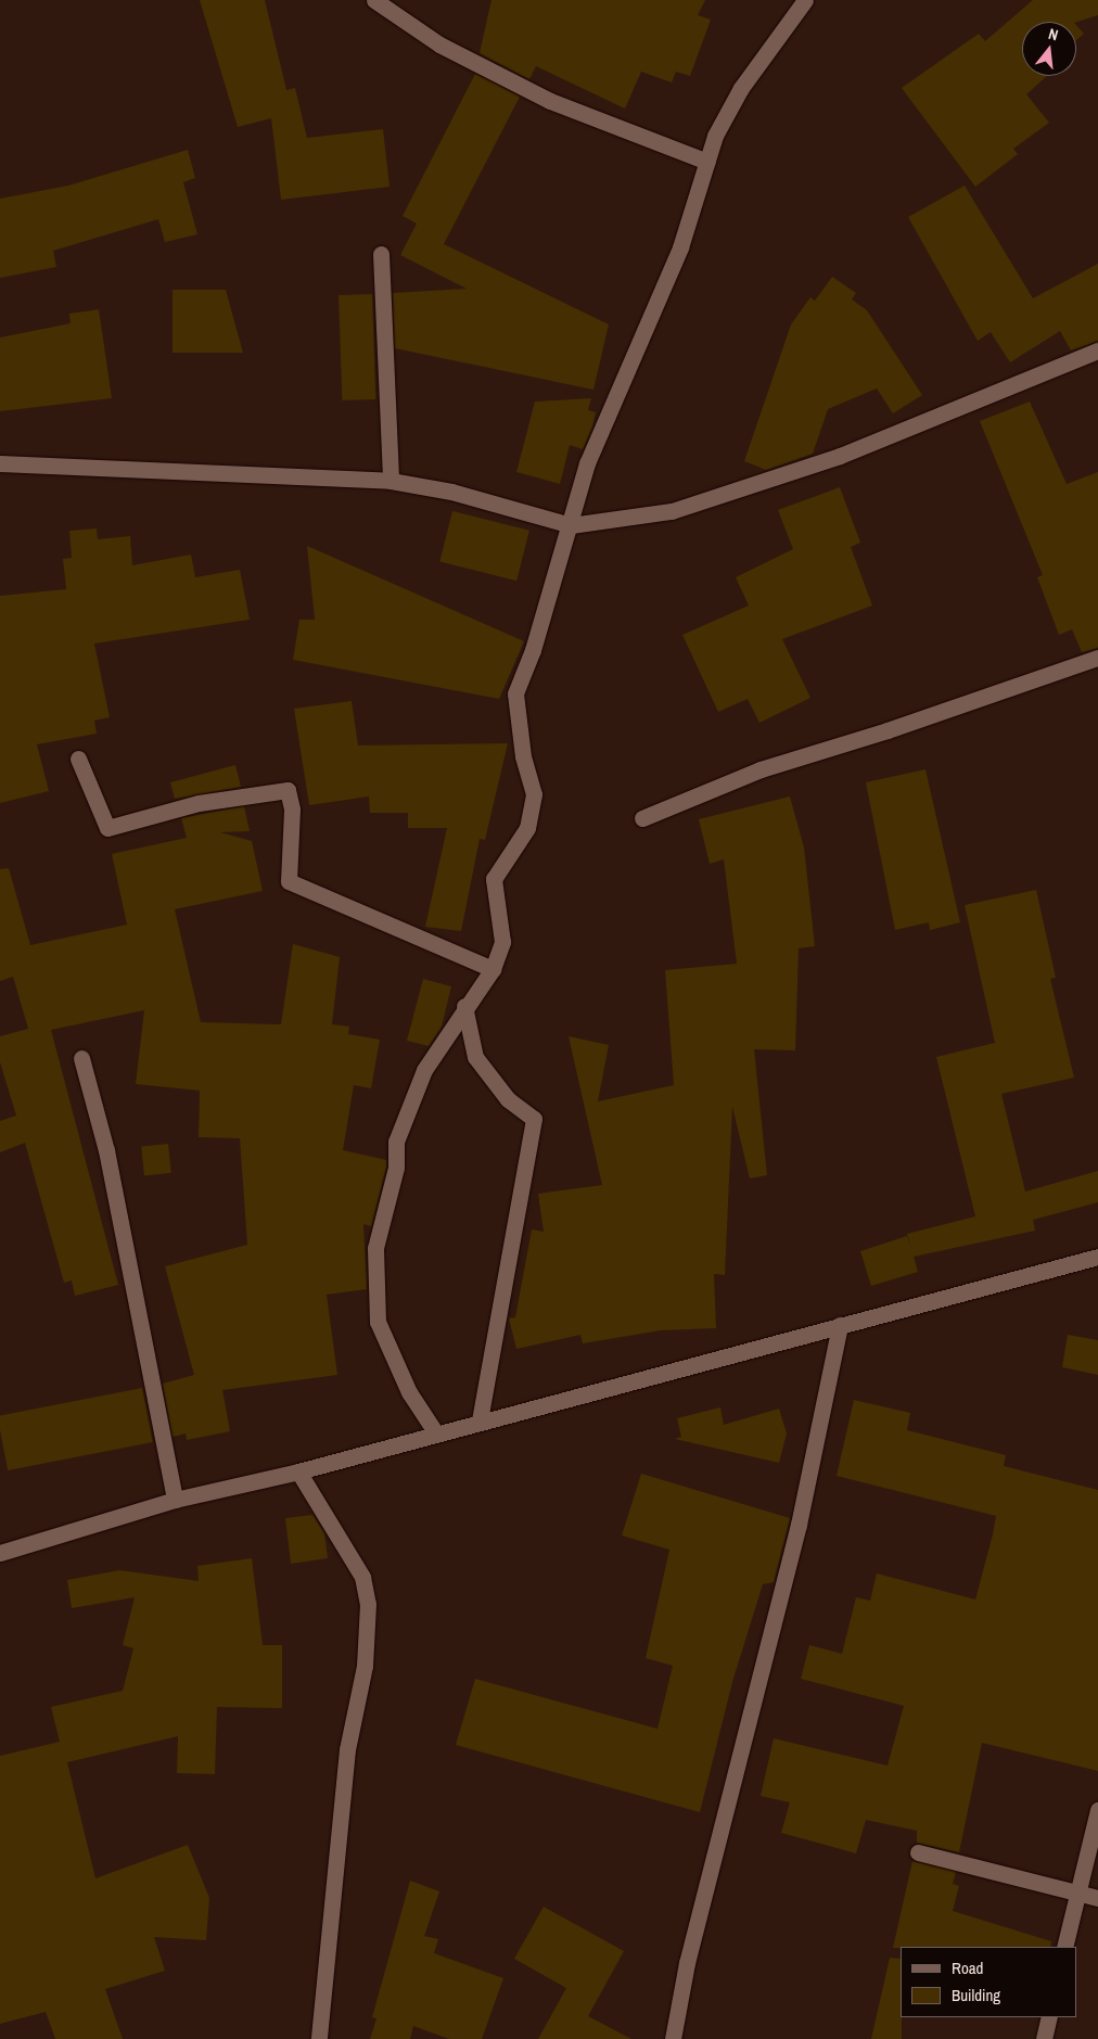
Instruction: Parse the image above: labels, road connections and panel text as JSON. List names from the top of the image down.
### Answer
{
  "legend": ["Road", "Building"],
  "north": "top"
}
